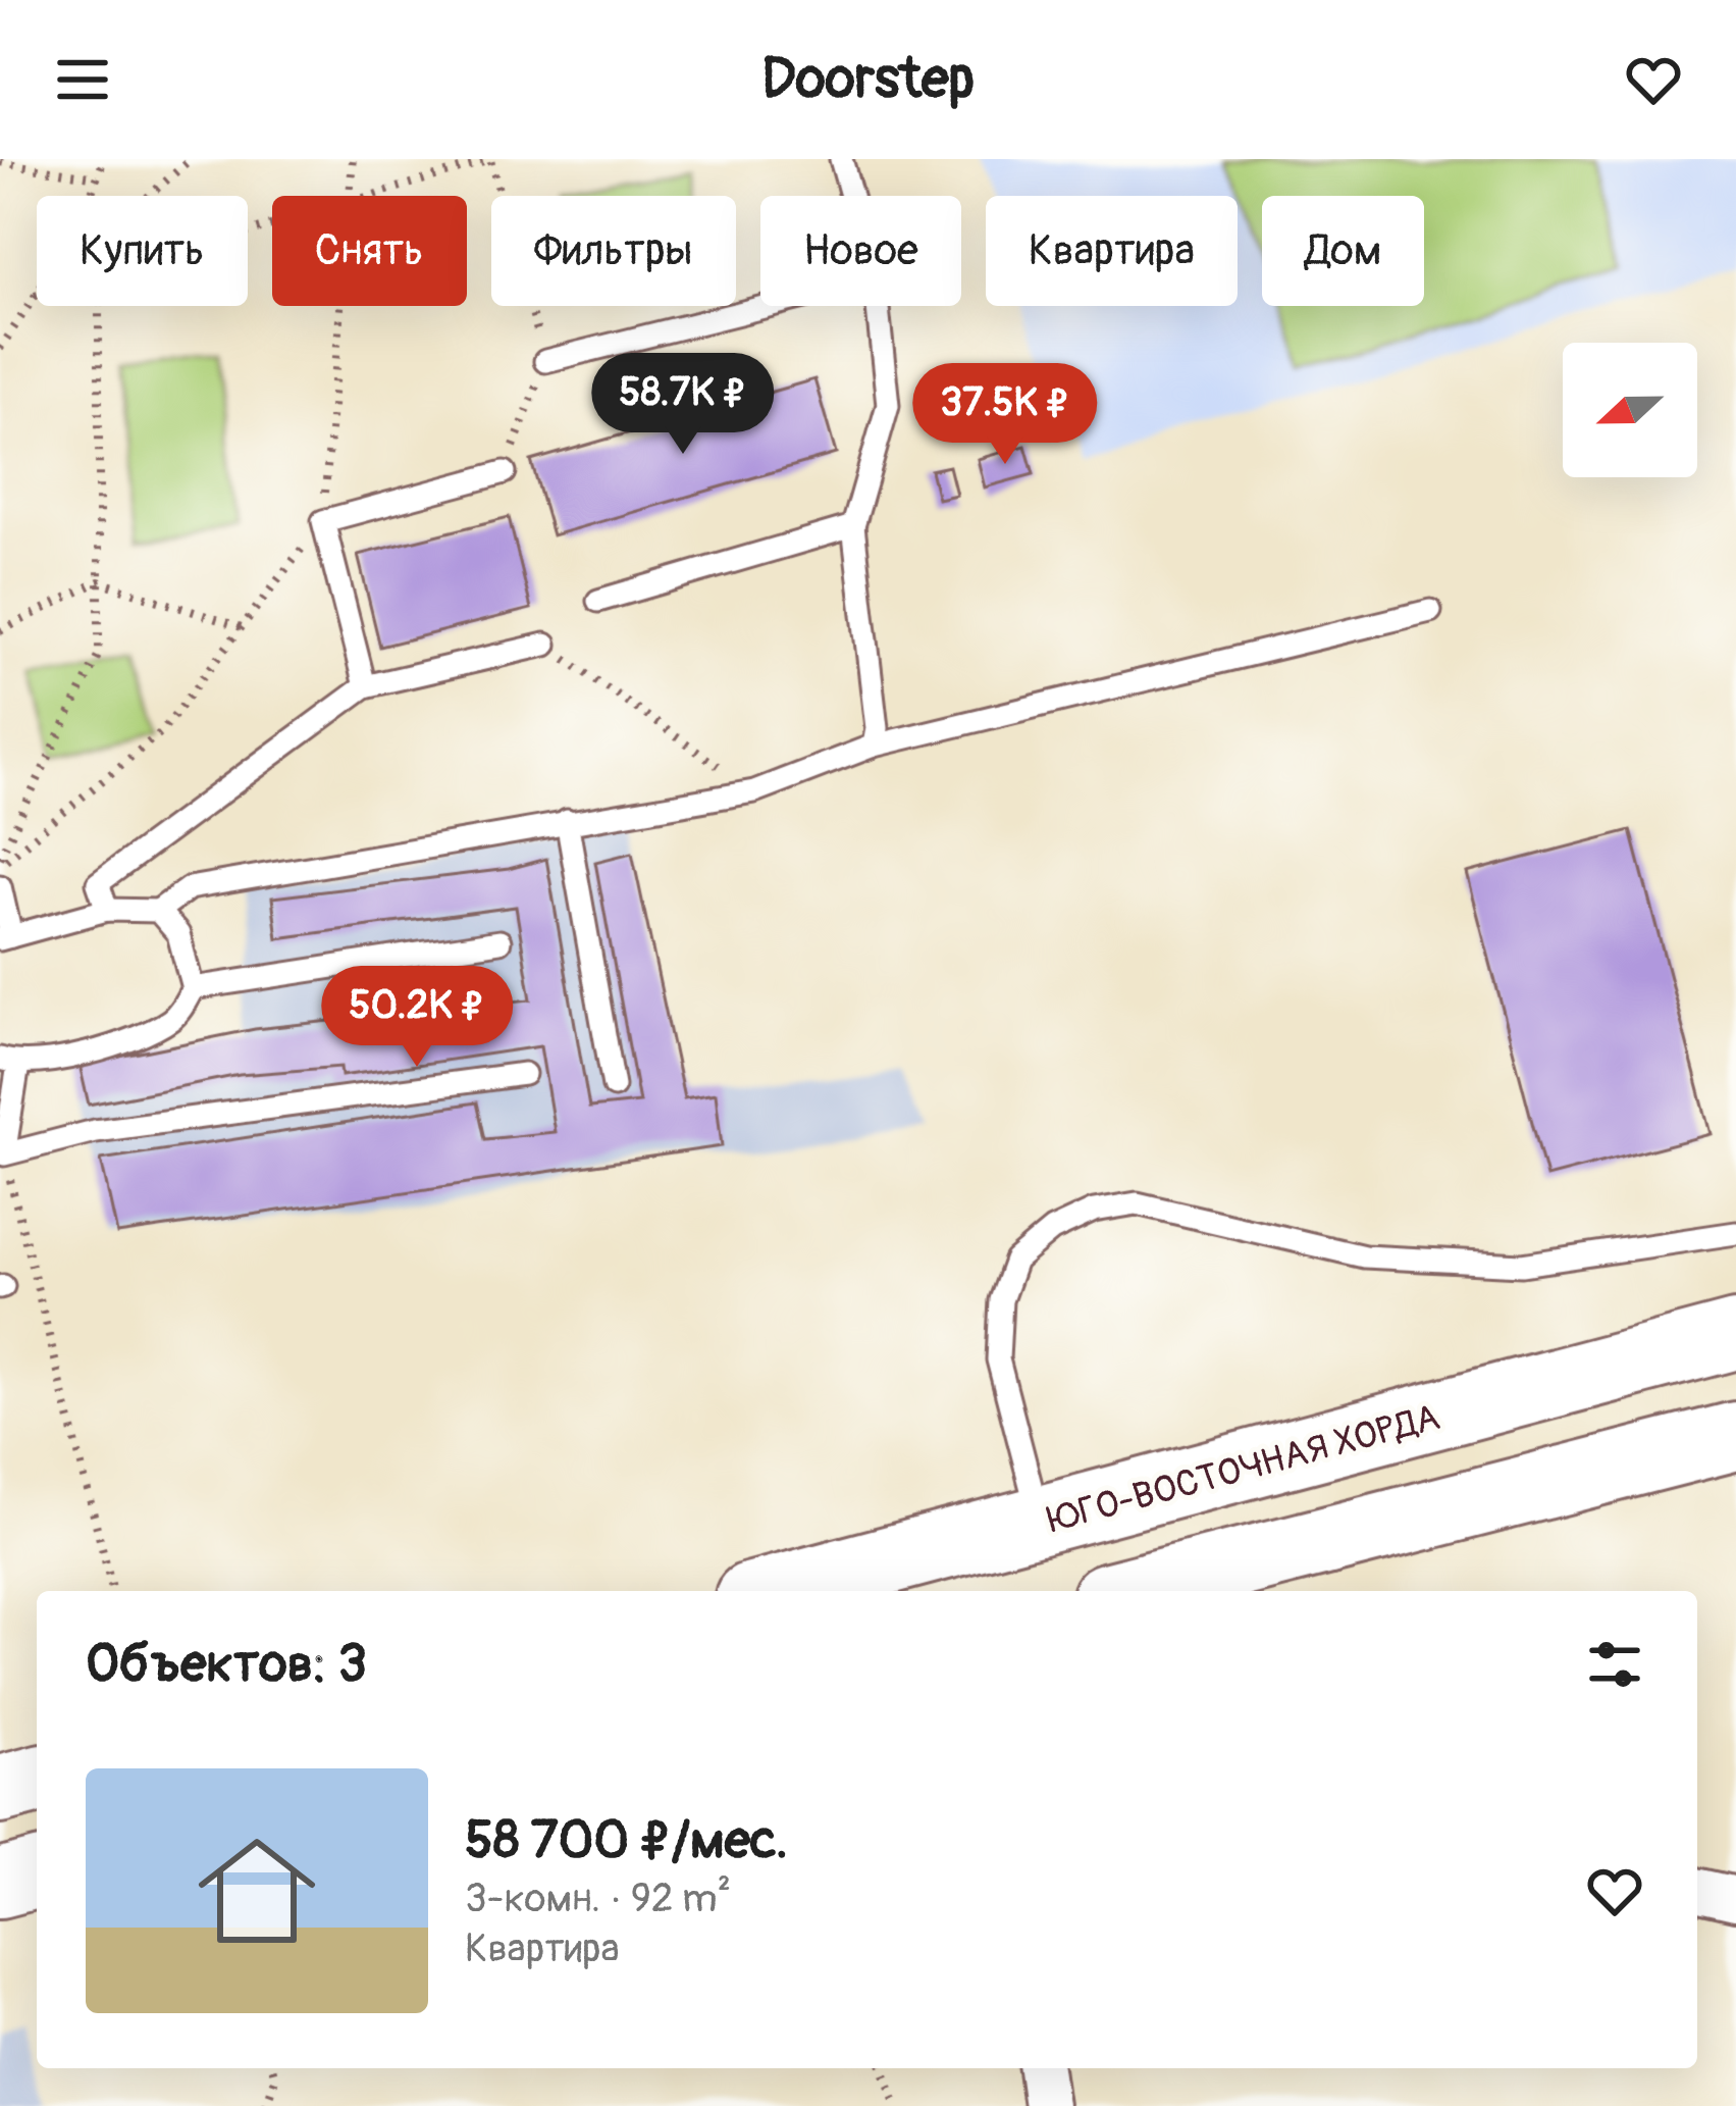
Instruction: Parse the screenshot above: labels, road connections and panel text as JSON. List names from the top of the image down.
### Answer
{
  "streets": {
    "main road": ["ЮГО-ВОСТОЧНАЯ ХОРДА"]
  },
  "north": "left",
  "page": {
    "header": "Doorstep",
    "chip": [
      "Купить",
      "Снять",
      "Фильтры",
      "Новое",
      "Квартира",
      "Дом"
    ],
    "price": ["58.7K ₽", "37.5K ₽", "50.2K ₽"],
    "heading": "Объектов: 3",
    "list": [
      {
        "name": "58 700 ₽/мес.",
        "note": "3-комн. · 92 m² · Квартира"
      }
    ]
  }
}
